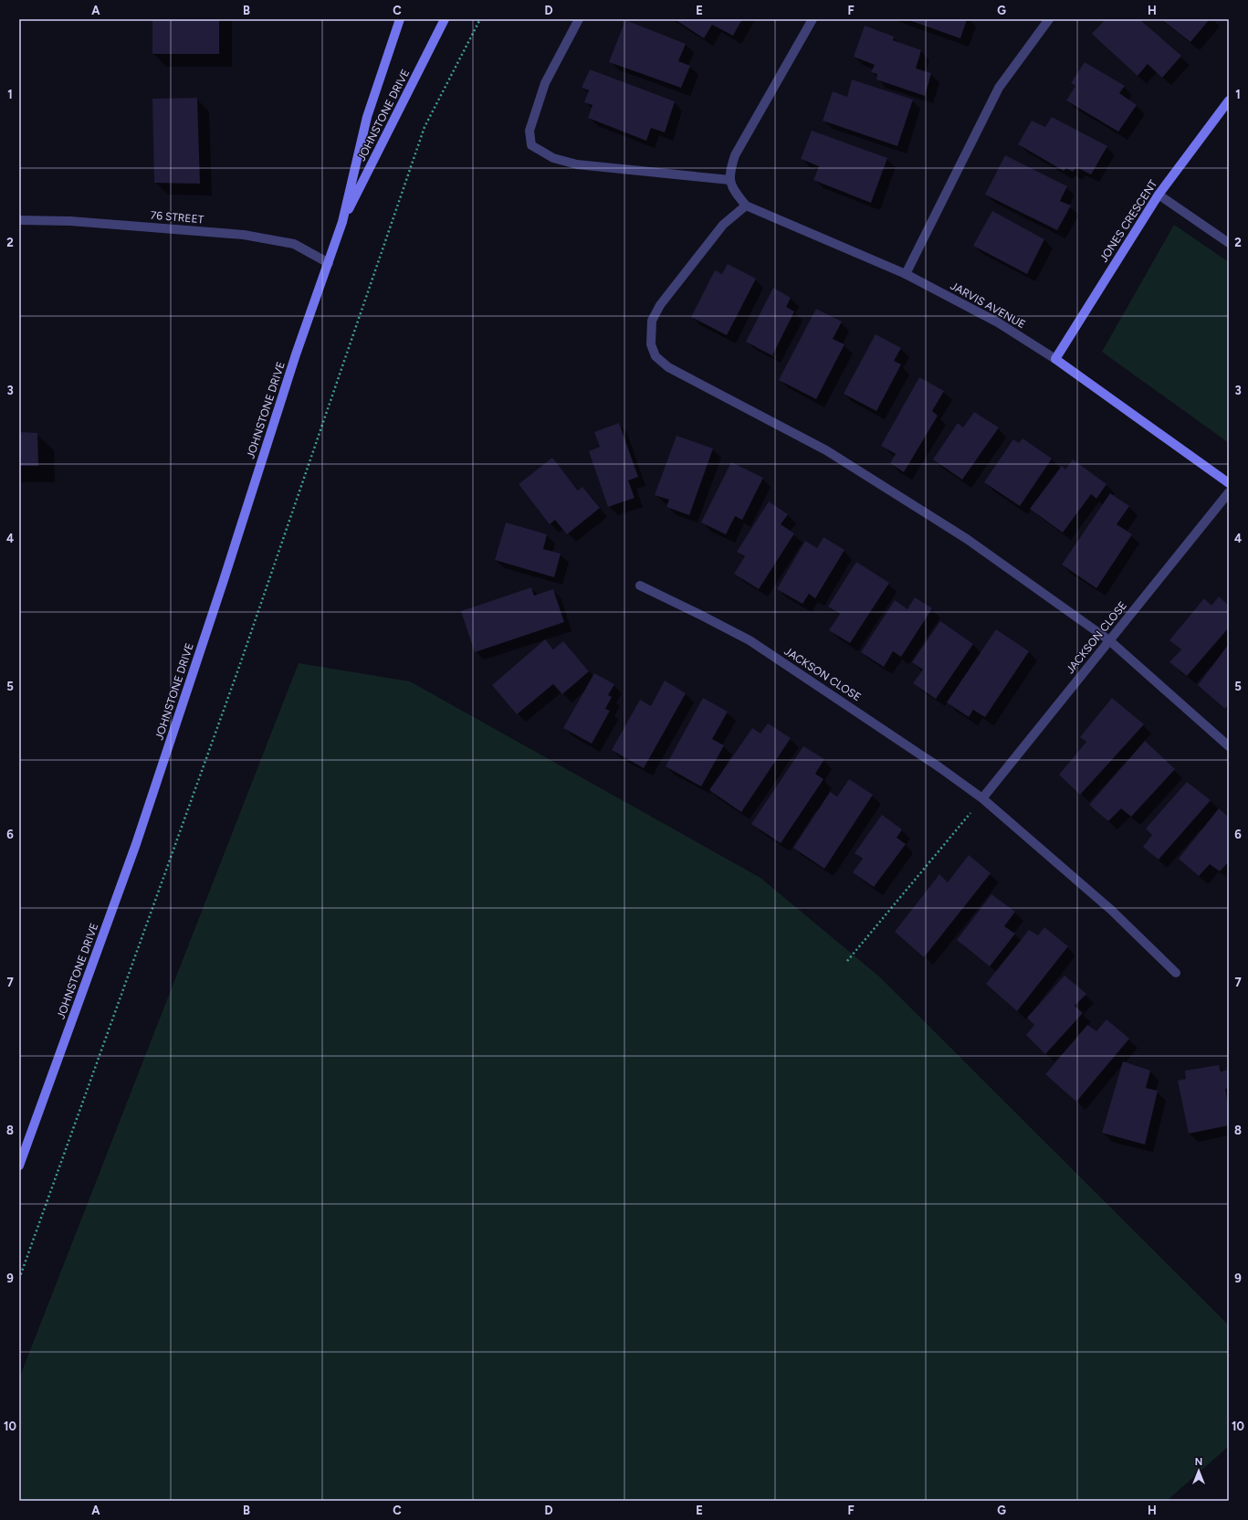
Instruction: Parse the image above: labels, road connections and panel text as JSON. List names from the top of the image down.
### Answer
{
  "streets": {
    "main road": ["JOHNSTONE DRIVE", "JONES CRESCENT", "JARVIS AVENUE"],
    "street": ["76 STREET", "JACKSON CLOSE"]
  },
  "crossings": [
    ["JOHNSTONE DRIVE", "76 STREET"],
    ["JONES CRESCENT", "JARVIS AVENUE"]
  ],
  "north": "top",
  "grid": {
    "columns": [
      "A",
      "B",
      "C",
      "D",
      "E",
      "F",
      "G",
      "H"
    ],
    "rows": [
      "1",
      "2",
      "3",
      "4",
      "5",
      "6",
      "7",
      "8",
      "9",
      "10"
    ]
  }
}
